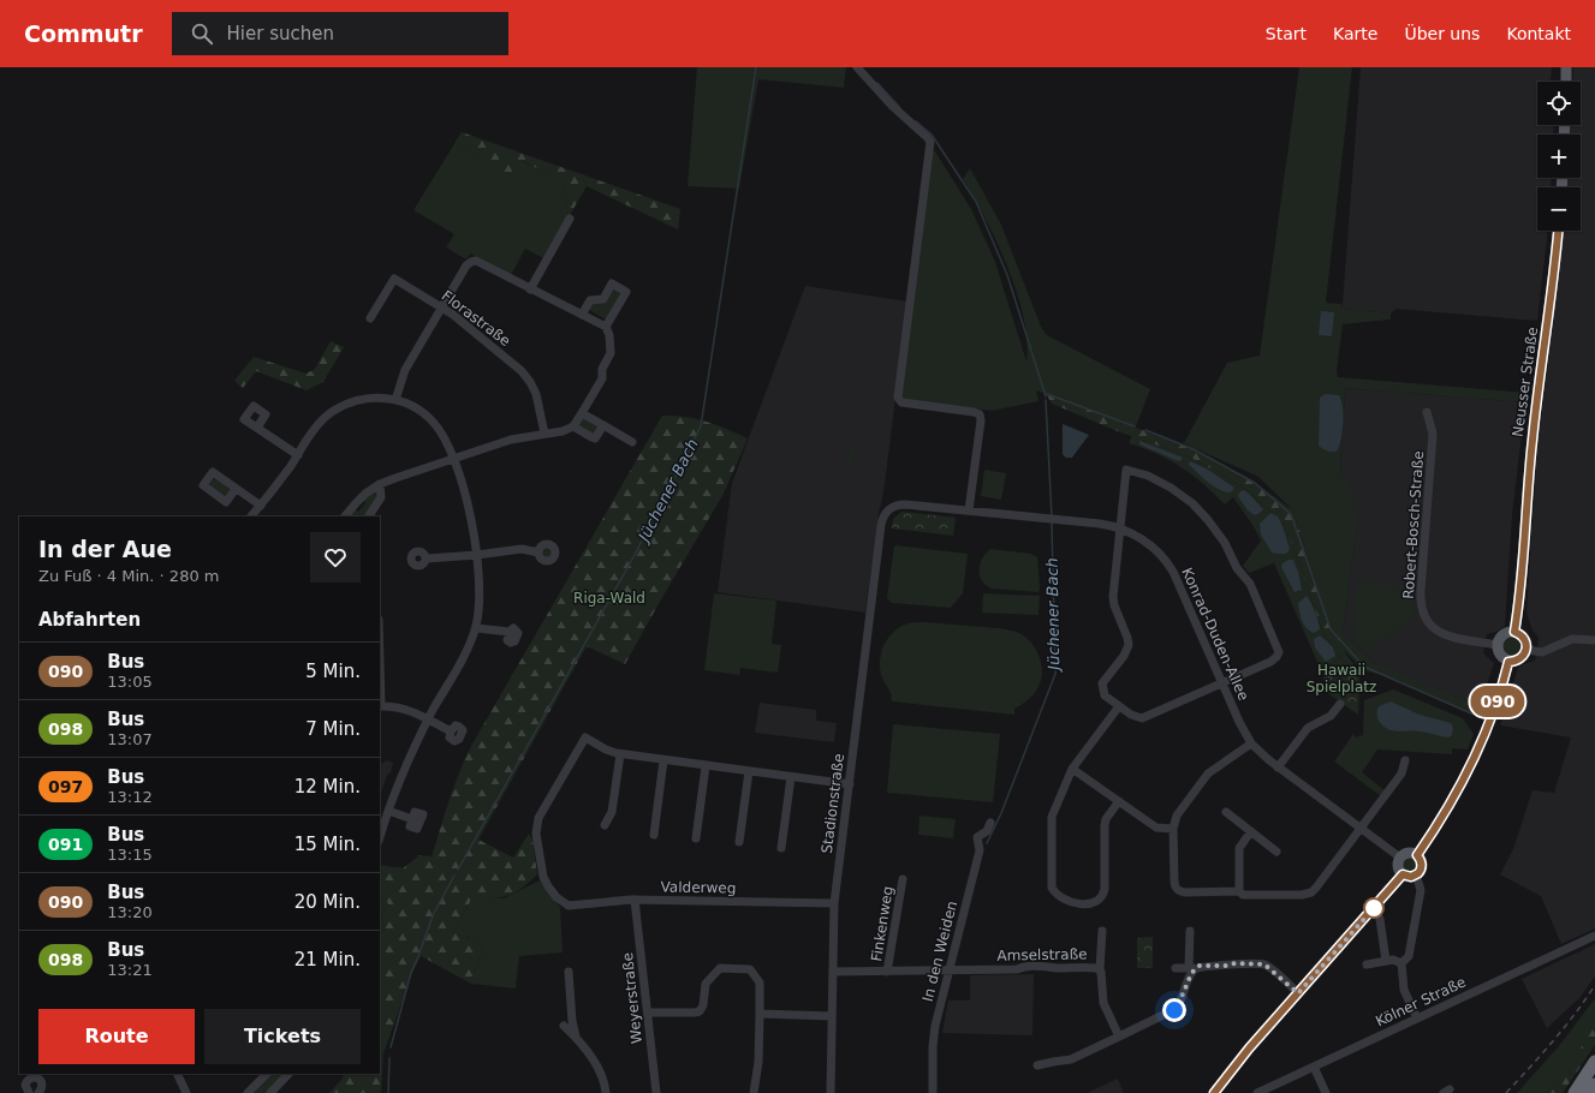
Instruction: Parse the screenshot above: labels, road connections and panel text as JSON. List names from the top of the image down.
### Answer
{
  "streets": {
    "main road": ["Neusser Straße"],
    "street": [
      "Florastraße",
      "Robert-Bosch-Straße",
      "Konrad-Duden-Allee",
      "Stadionstraße",
      "Valderweg",
      "Finkenweg",
      "In den Weiden",
      "Amselstraße",
      "Weyerstraße",
      "Kölner Straße"
    ]
  },
  "crossings": [
    ["Neusser Straße", "Robert-Bosch-Straße"],
    ["Konrad-Duden-Allee", "Stadionstraße"],
    ["Stadionstraße", "Valderweg"],
    ["Stadionstraße", "Amselstraße"],
    ["Valderweg", "Weyerstraße"],
    ["Finkenweg", "Amselstraße"],
    ["In den Weiden", "Amselstraße"]
  ],
  "water": ["Jüchener Bach"],
  "parks": ["Riga-Wald", "Hawaii Spielplatz"],
  "lines": ["bus line 090"],
  "page": {
    "header": "Commutr",
    "search": "Hier suchen",
    "nav": [
      "Start",
      "Karte",
      "Über uns",
      "Kontakt"
    ],
    "on_map": "090",
    "map_buttons": ["+", "−"],
    "heading": [
      ["In der Aue", "Zu Fuß · 4 Min. · 280 m"],
      "Abfahrten"
    ],
    "list": [
      {
        "mark": "090",
        "name": "Bus",
        "note": "13:05",
        "value": "5 Min."
      },
      {
        "mark": "098",
        "name": "Bus",
        "note": "13:07",
        "value": "7 Min."
      },
      {
        "mark": "097",
        "name": "Bus",
        "note": "13:12",
        "value": "12 Min."
      },
      {
        "mark": "091",
        "name": "Bus",
        "note": "13:15",
        "value": "15 Min."
      },
      {
        "mark": "090",
        "name": "Bus",
        "note": "13:20",
        "value": "20 Min."
      },
      {
        "mark": "098",
        "name": "Bus",
        "note": "13:21",
        "value": "21 Min."
      }
    ],
    "buttons": ["Route", "Tickets"]
  }
}
